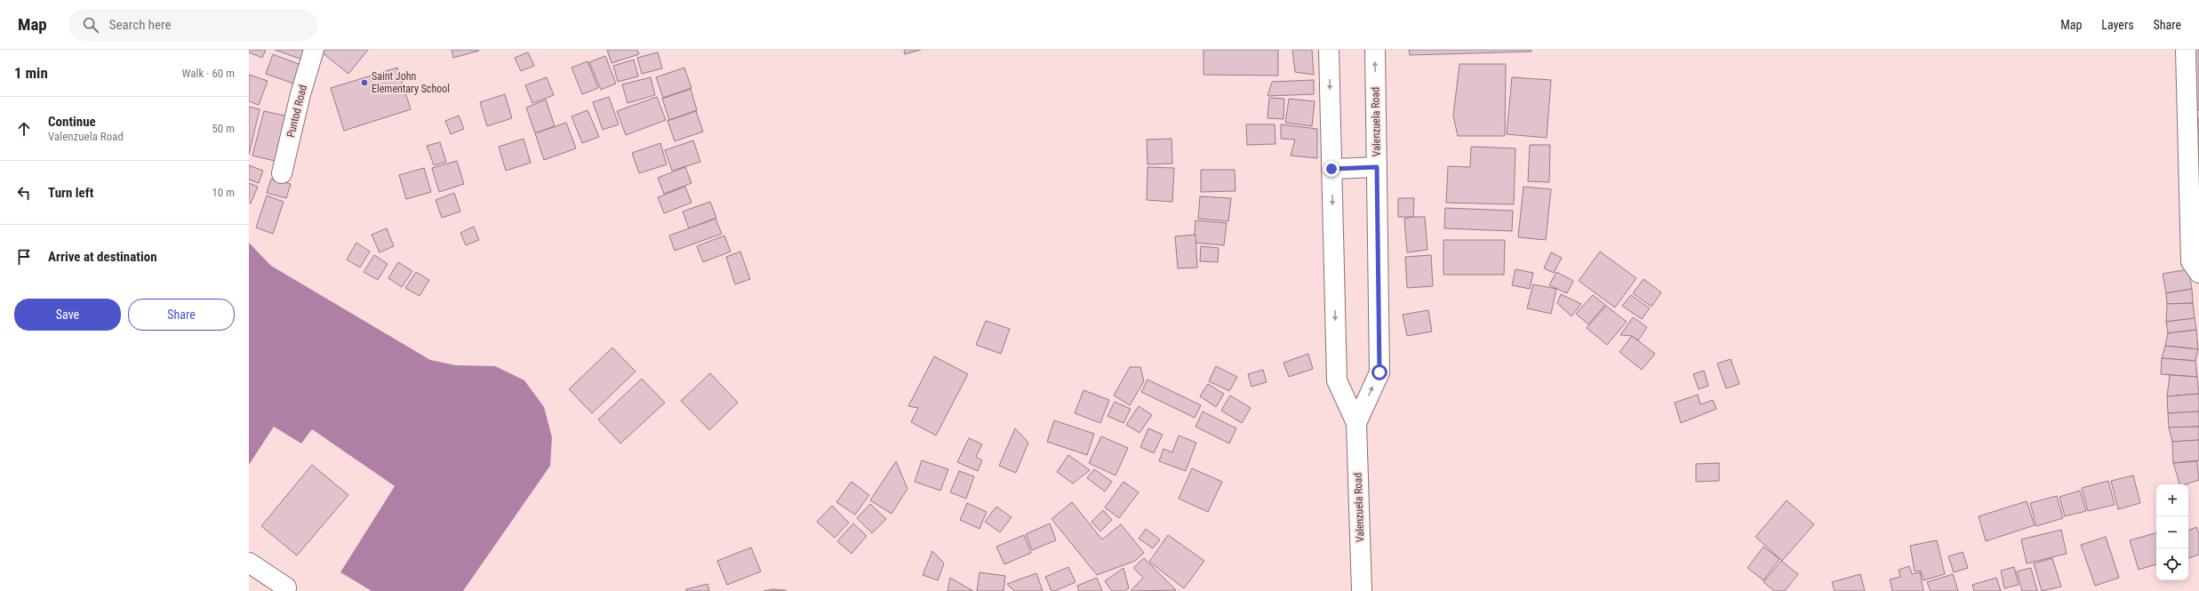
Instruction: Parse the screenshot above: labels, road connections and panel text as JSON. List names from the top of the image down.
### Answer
{
  "streets": {
    "street": ["Puntod Road", "Valenzuela Road"]
  },
  "places": ["Saint John Elementary School"],
  "page": {
    "header": "Map",
    "search": "Search here",
    "nav": ["Map", "Layers", "Share"],
    "heading": ["1 min", "Walk · 60 m"],
    "list": [
      ["Continue", "Valenzuela Road", "50 m"],
      ["Turn left", "10 m"],
      "Arrive at destination"
    ],
    "buttons": ["Save", "Share"],
    "map_buttons": ["+", "−"]
  }
}
